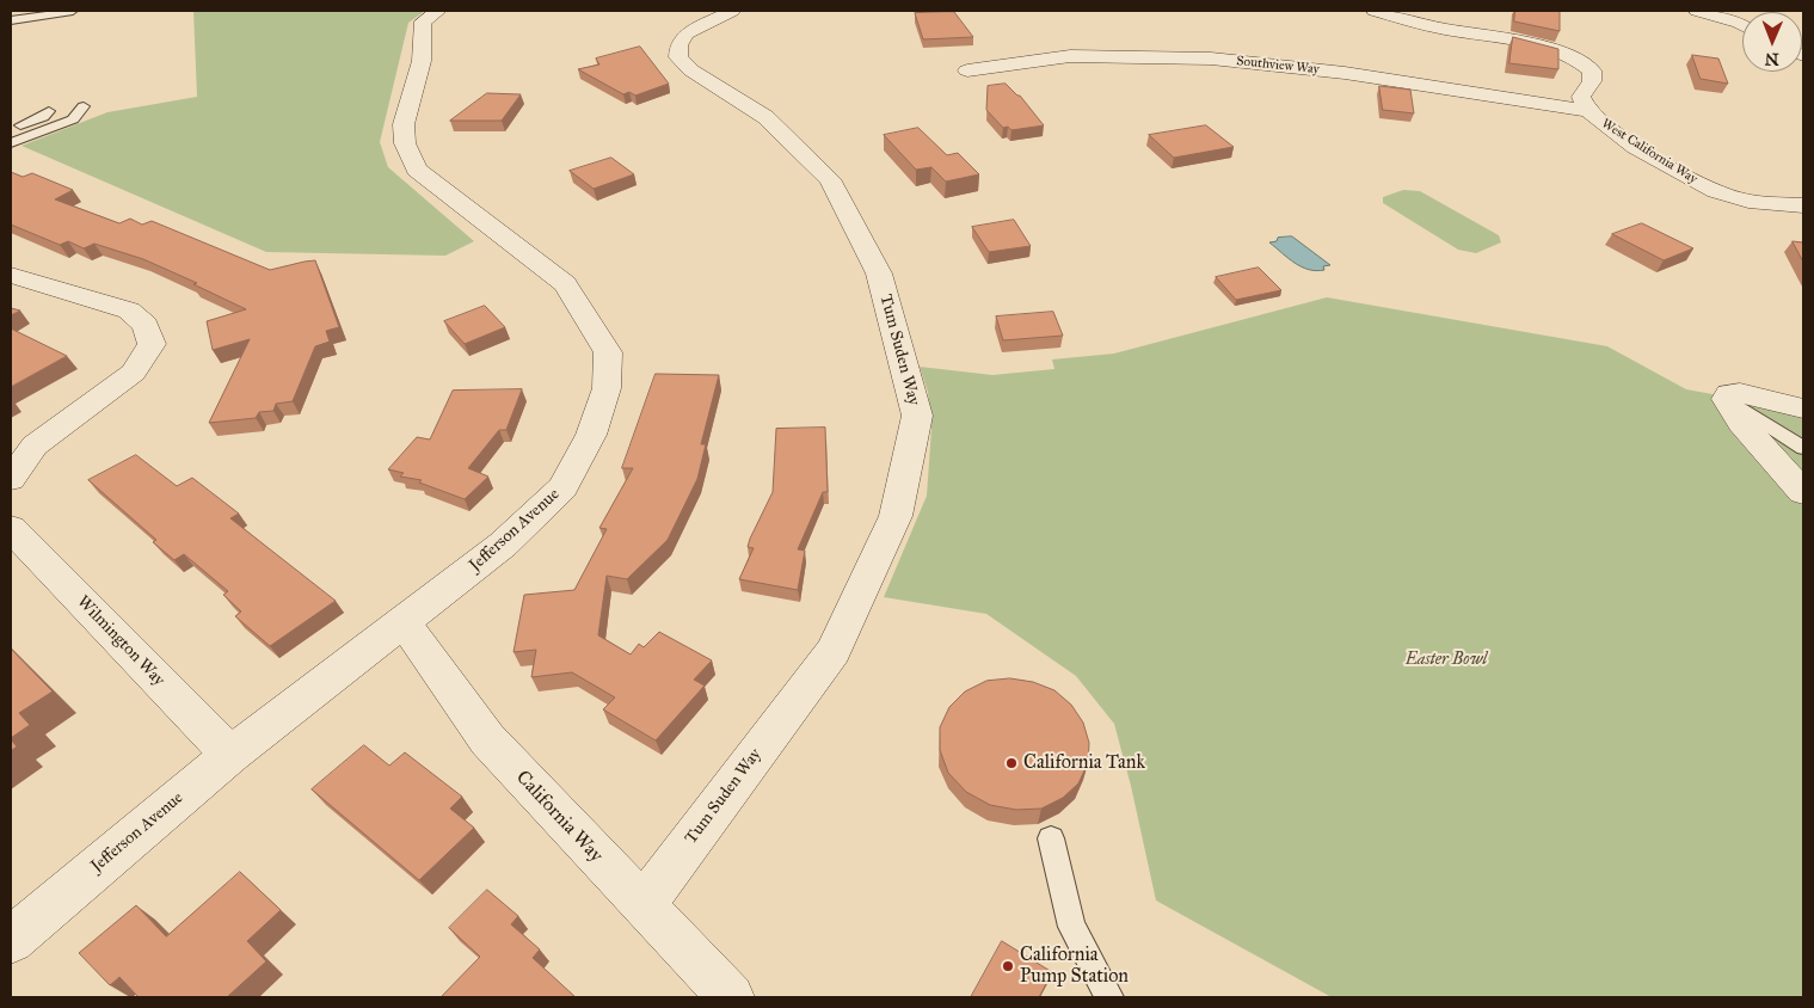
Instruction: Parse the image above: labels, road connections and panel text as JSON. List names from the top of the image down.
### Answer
{
  "streets": {
    "street": [
      "Southview Way",
      "West California Way",
      "Tum Suden Way",
      "Jefferson Avenue",
      "Wilmington Way",
      "California Way"
    ]
  },
  "crossings": [
    ["Southview Way", "West California Way"],
    ["Tum Suden Way", "California Way"],
    ["Jefferson Avenue", "Wilmington Way"],
    ["Jefferson Avenue", "California Way"]
  ],
  "parks": ["Easter Bowl"],
  "places": ["California Tank", "California Pump Station"],
  "north": "bottom"
}
